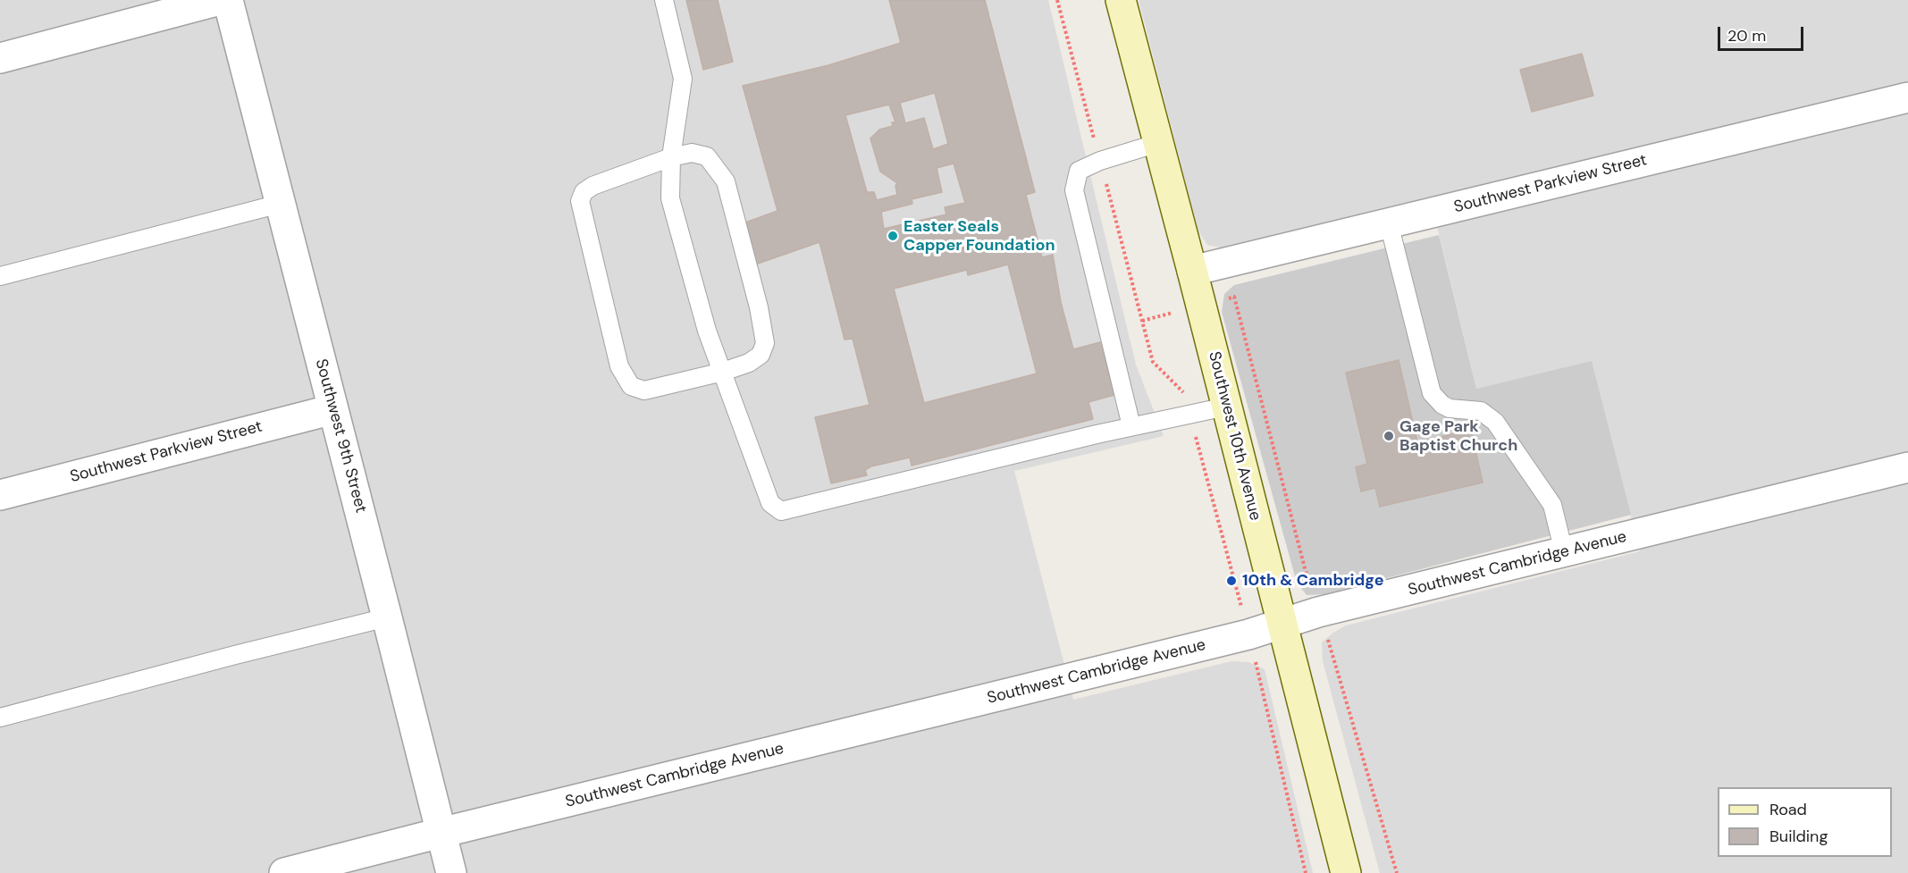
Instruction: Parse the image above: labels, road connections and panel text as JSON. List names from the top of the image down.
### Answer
{
  "streets": {
    "main road": ["Southwest 10th Avenue"],
    "street": ["Southwest Parkview Street", "Southwest 9th Street", "Southwest Cambridge Avenue"]
  },
  "crossings": [
    ["Southwest Parkview Street", "Southwest 9th Street"],
    ["Southwest Parkview Street", "Southwest 10th Avenue"],
    ["Southwest 9th Street", "Southwest Cambridge Avenue"],
    ["Southwest 10th Avenue", "Southwest Cambridge Avenue"]
  ],
  "places": ["Easter Seals Capper Foundation", "Gage Park Baptist Church", "10th & Cambridge"],
  "legend": ["Road", "Building"],
  "scale_bar": "20 m"
}
